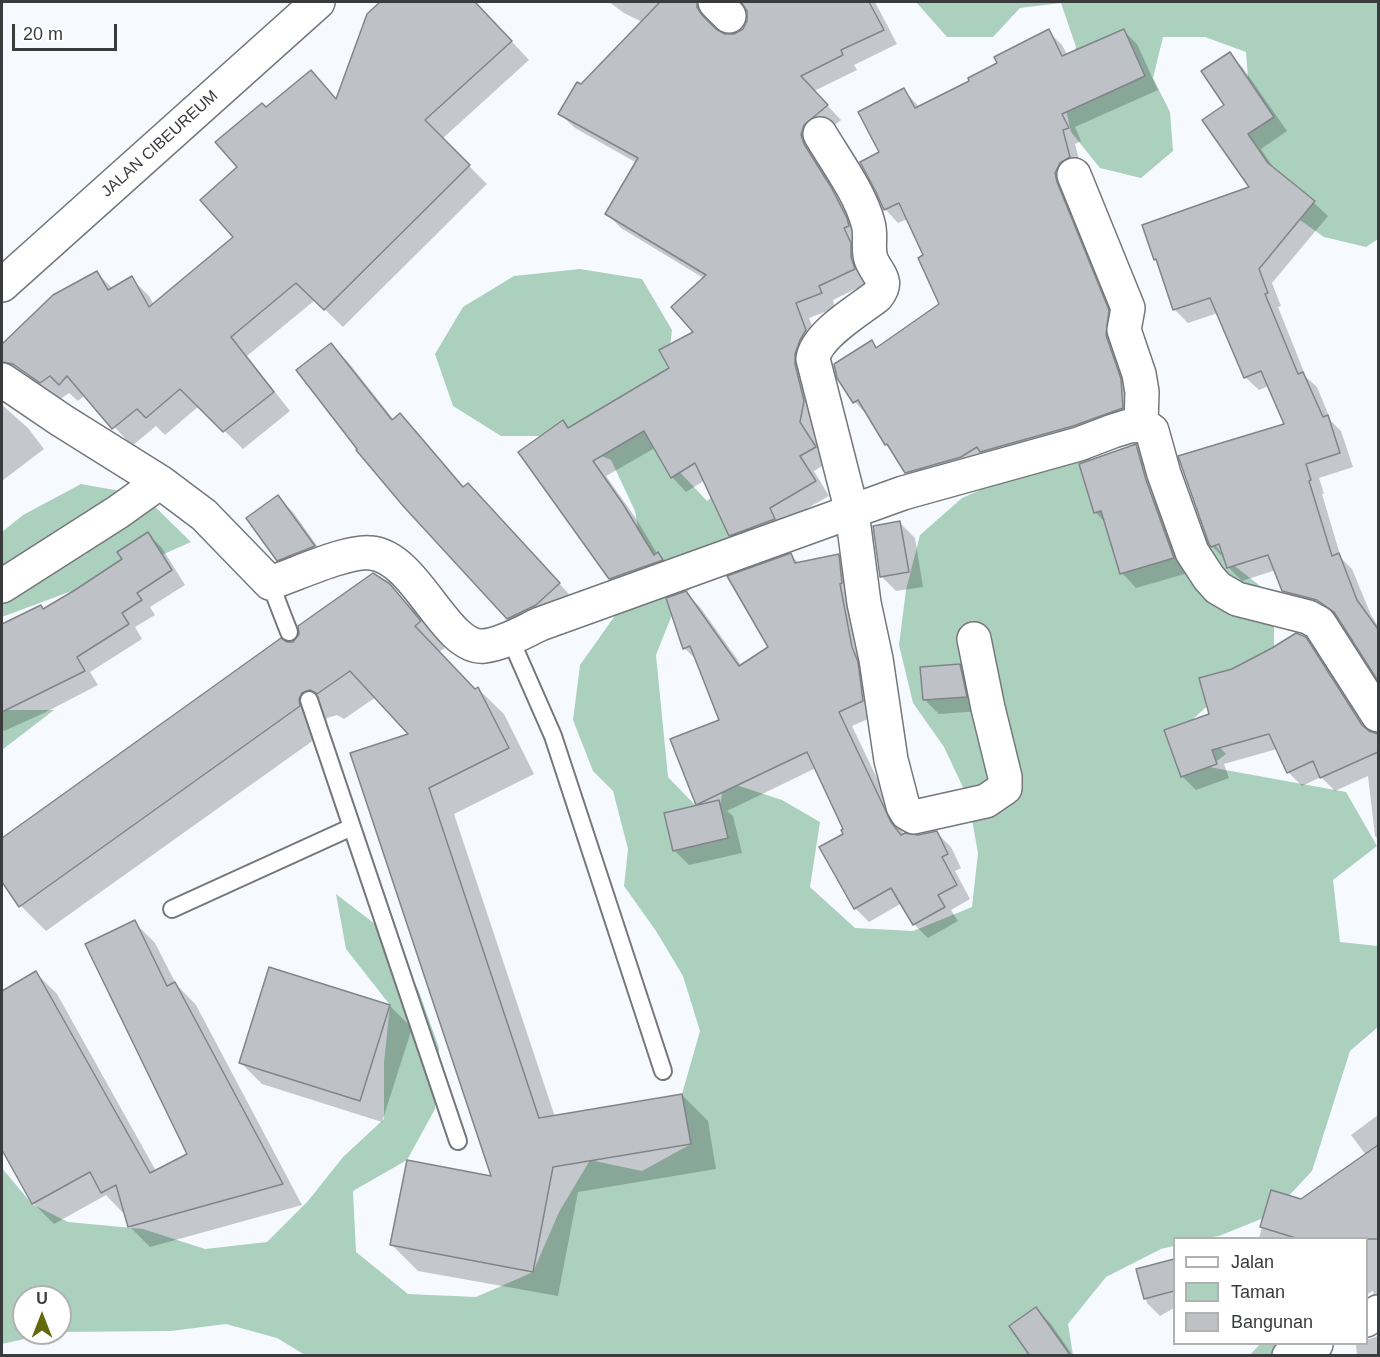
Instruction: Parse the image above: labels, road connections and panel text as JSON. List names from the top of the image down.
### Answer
{
  "streets": {
    "street": ["JALAN CIBEUREUM"]
  },
  "legend": ["Jalan", "Taman", "Bangunan"],
  "scale_bar": "20 m",
  "north": "top"
}
